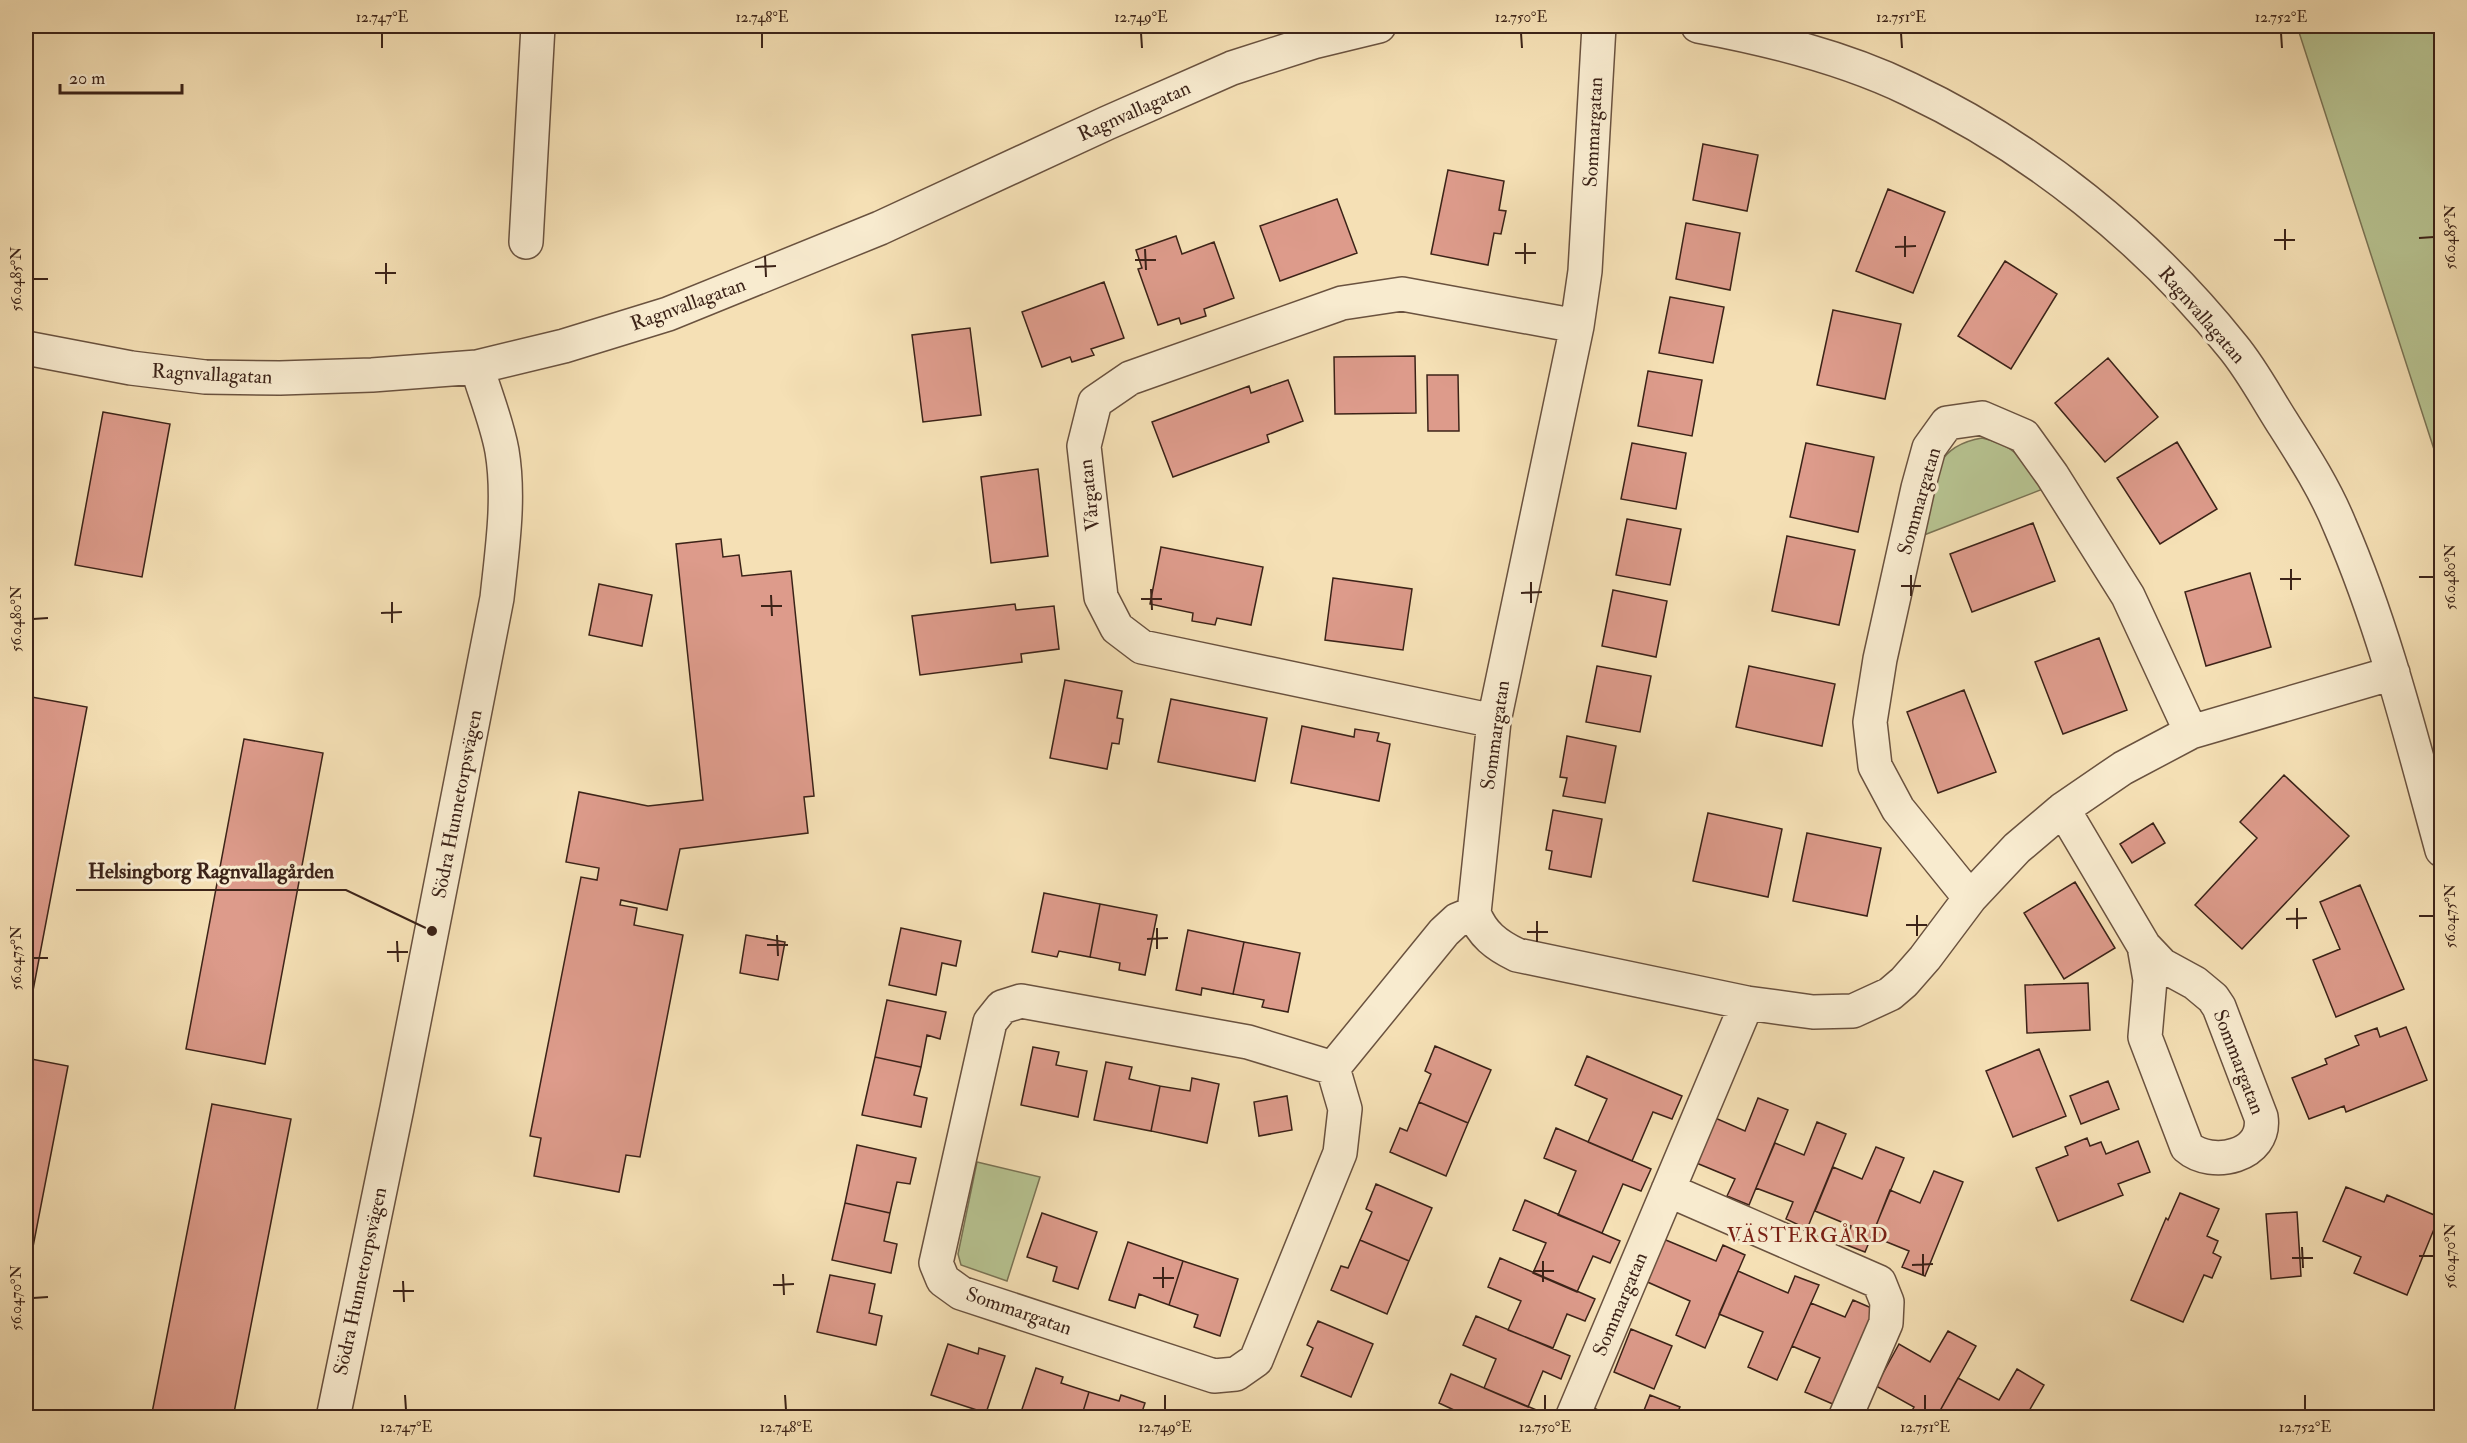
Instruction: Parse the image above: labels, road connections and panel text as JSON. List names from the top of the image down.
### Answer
{
  "streets": {
    "street": [
      "Ragnvallagatan",
      "Sommargatan",
      "Vårgatan",
      "Södra Hunnetorpsvägen"
    ]
  },
  "crossings": [
    ["Ragnvallagatan", "Södra Hunnetorpsvägen"],
    ["Sommargatan", "Vårgatan"]
  ],
  "districts": ["VÄSTERGÅRD"],
  "places": ["Helsingborg Ragnvallagården"],
  "scale_bar": "20 m",
  "coordinates": [
    "12.747°E",
    "12.748°E",
    "12.749°E",
    "12.750°E",
    "12.751°E",
    "12.752°E",
    "56.0485°N",
    "56.0480°N",
    "56.0475°N",
    "56.0470°N"
  ]
}
